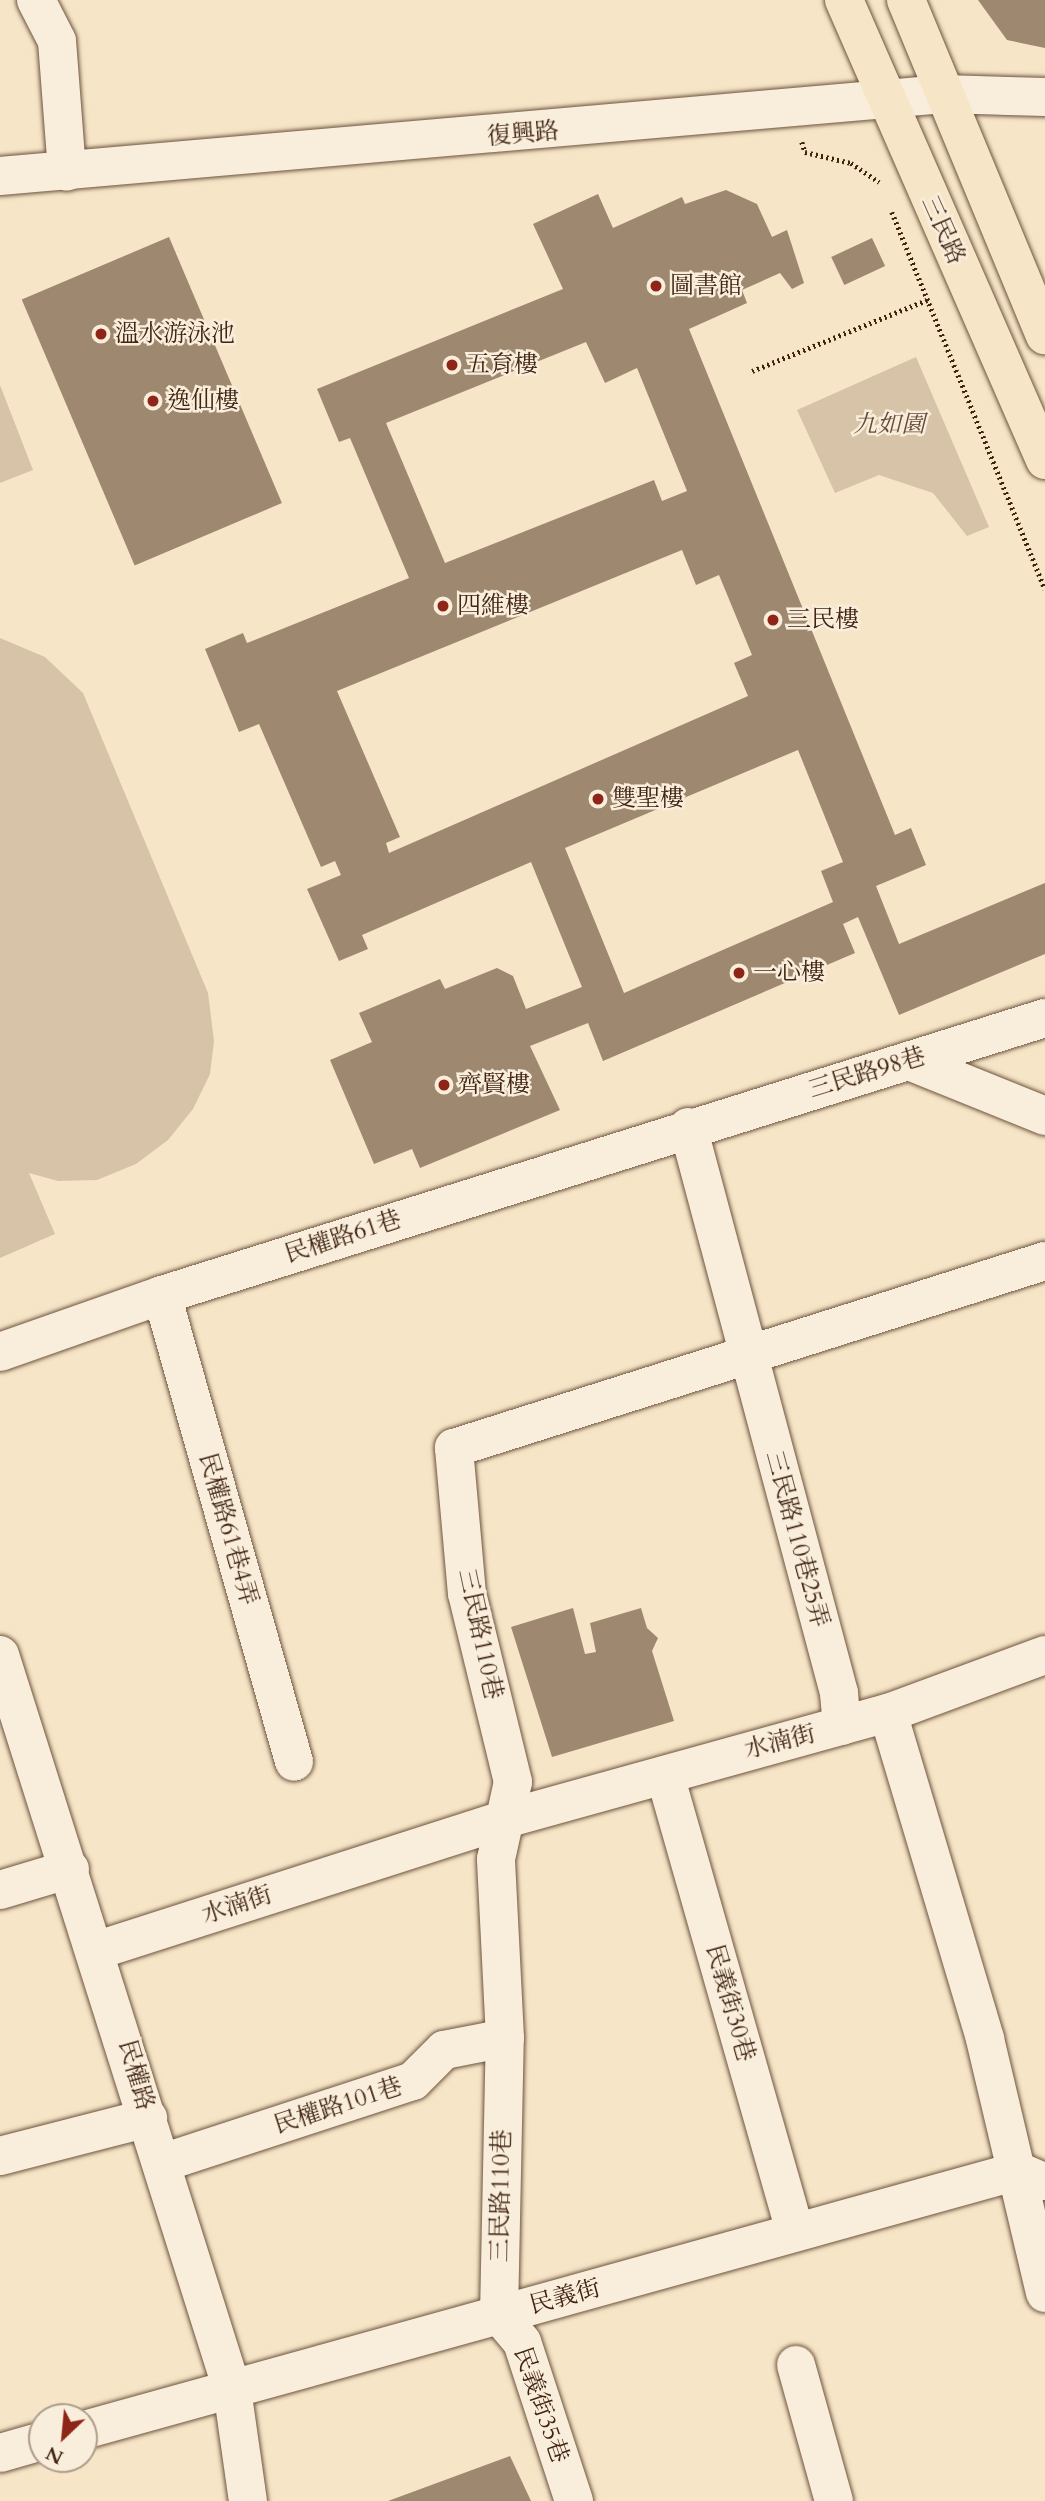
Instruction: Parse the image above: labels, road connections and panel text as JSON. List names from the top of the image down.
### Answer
{
  "streets": {
    "main road": ["三民路"],
    "street": [
      "復興路",
      "三民路98巷",
      "民權路61巷",
      "民權路61巷4弄",
      "三民路110巷25弄",
      "三民路110巷",
      "水湳街",
      "民義街30巷",
      "民權路",
      "民權路101巷",
      "民義街",
      "民義街35巷"
    ]
  },
  "crossings": [
    ["復興路", "三民路"],
    ["三民路98巷", "民權路61巷"],
    ["民權路61巷", "民權路61巷4弄"],
    ["三民路110巷25弄", "三民路110巷"],
    ["三民路110巷25弄", "水湳街"],
    ["三民路110巷", "水湳街"],
    ["三民路110巷", "民權路101巷"],
    ["三民路110巷", "民義街"],
    ["三民路110巷", "民義街35巷"],
    ["水湳街", "民義街30巷"],
    ["水湳街", "民權路"],
    ["民義街30巷", "民義街"],
    ["民權路", "民權路101巷"],
    ["民權路", "民義街"],
    ["民義街", "民義街35巷"]
  ],
  "parks": ["九如園"],
  "places": [
    "圖書館",
    "溫水游泳池",
    "五育樓",
    "逸仙樓",
    "四維樓",
    "三民樓",
    "雙聖樓",
    "一心樓",
    "齊賢樓"
  ],
  "north": "bottom left"
}
